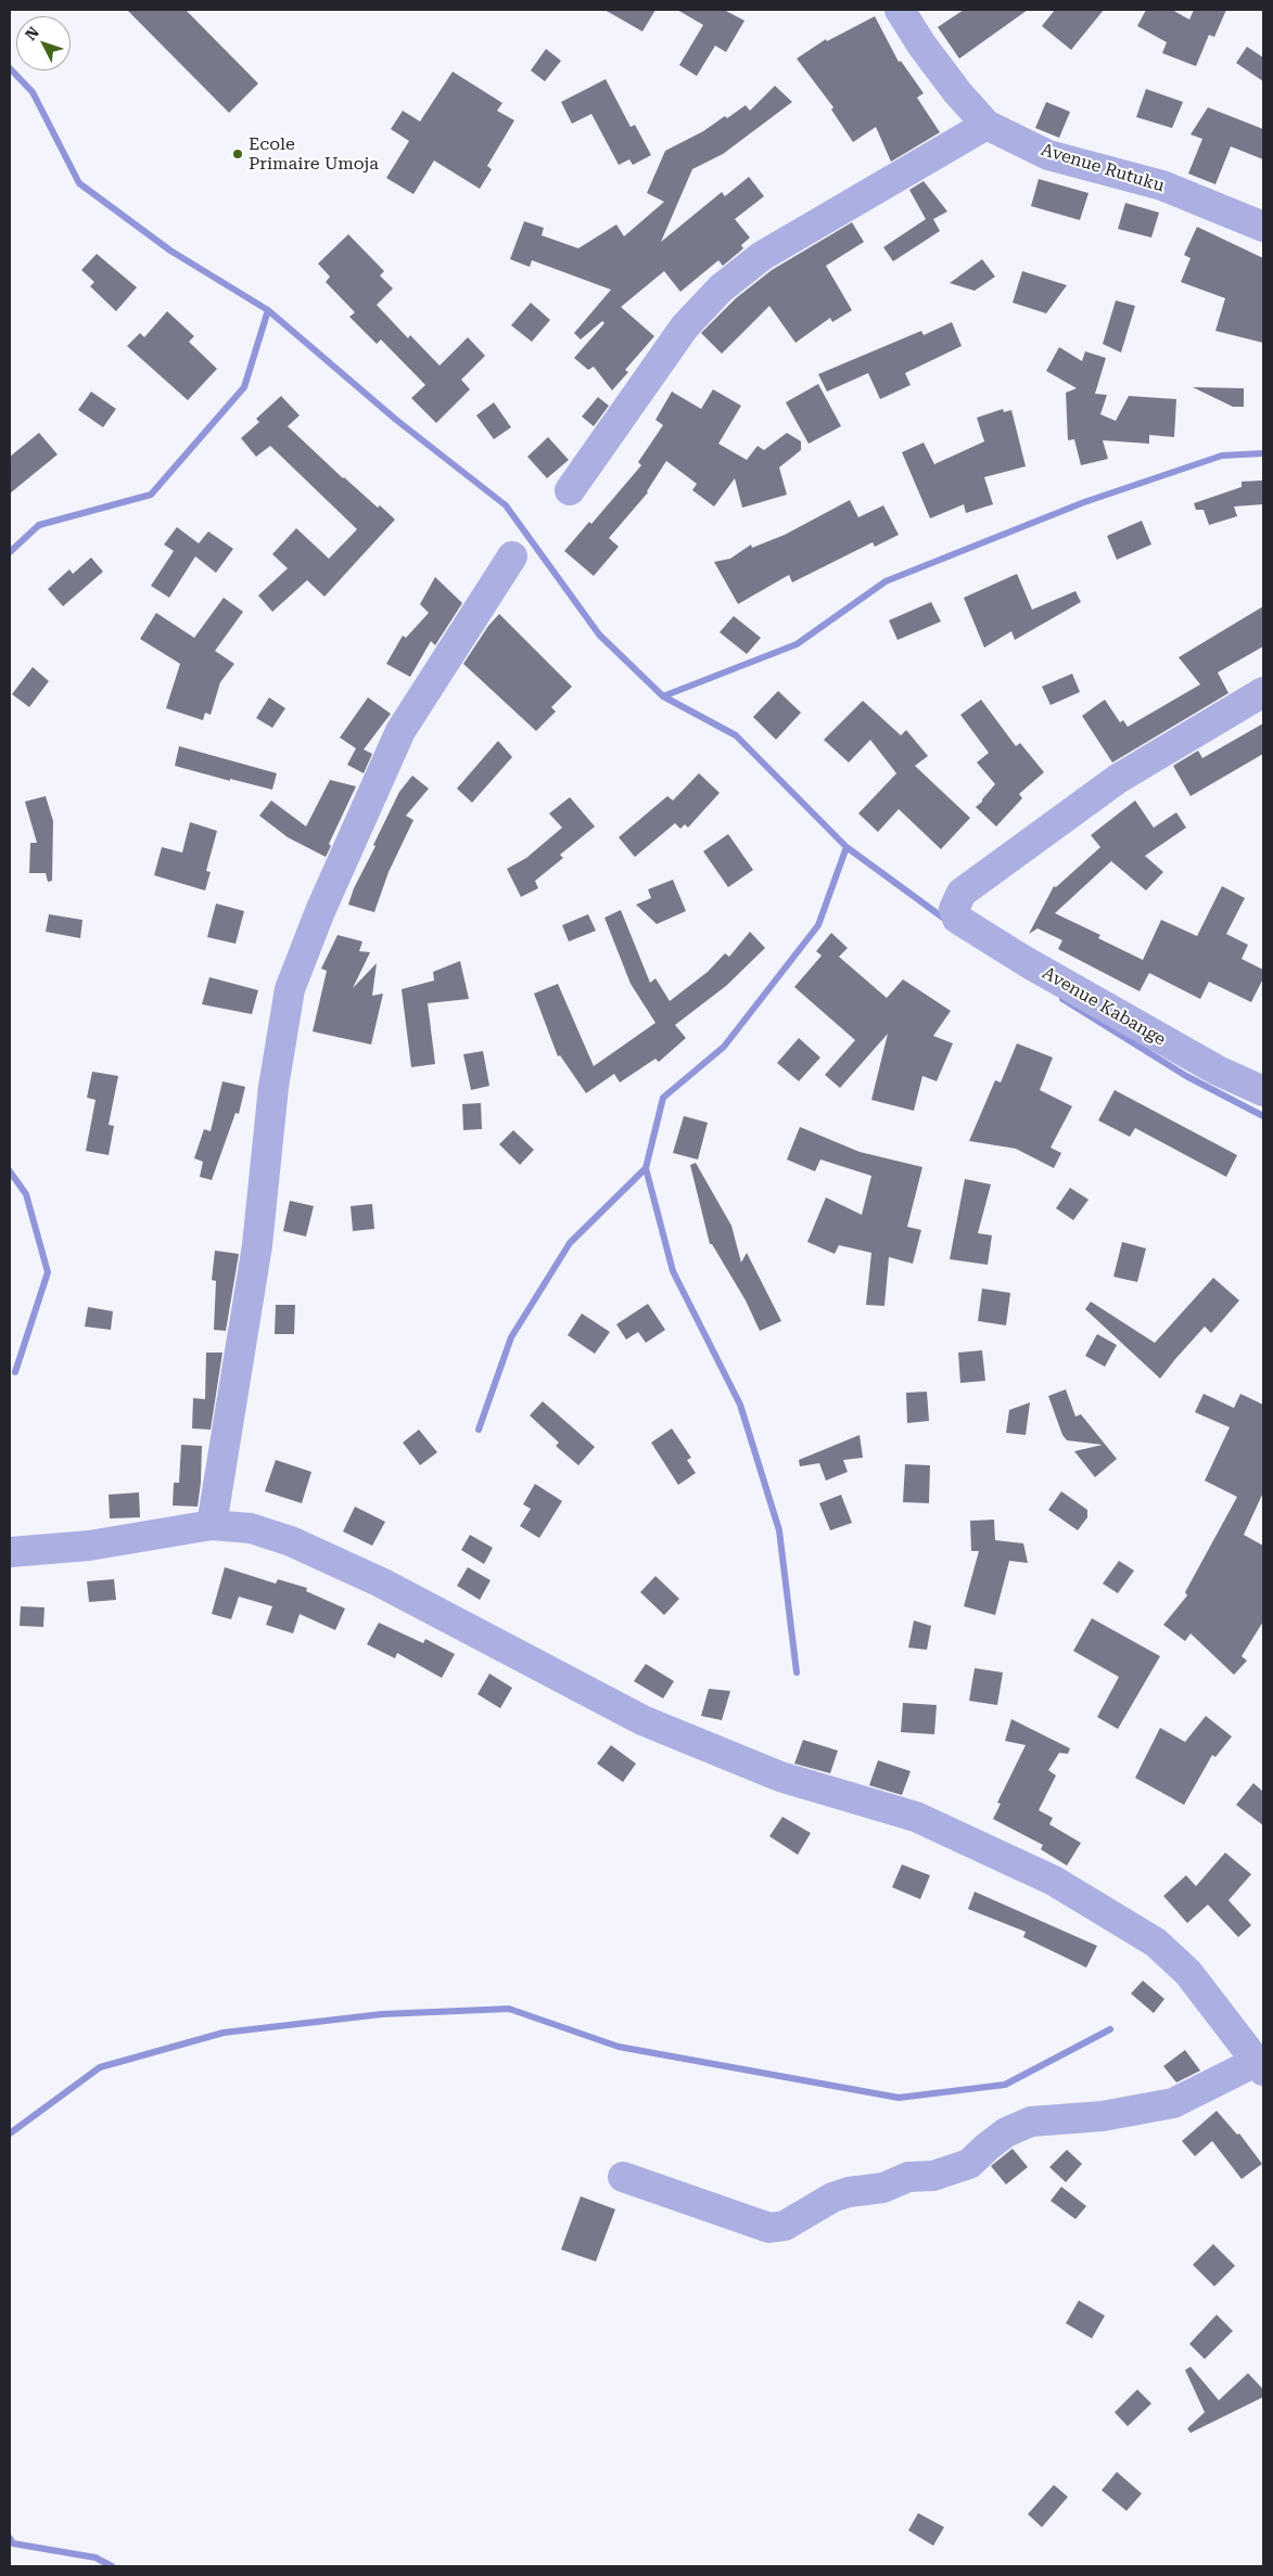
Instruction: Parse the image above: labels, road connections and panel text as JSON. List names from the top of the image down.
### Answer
{
  "streets": {
    "street": ["Avenue Rutuku", "Avenue Kabange"]
  },
  "places": ["Ecole Primaire Umoja"],
  "north": "top left"
}
